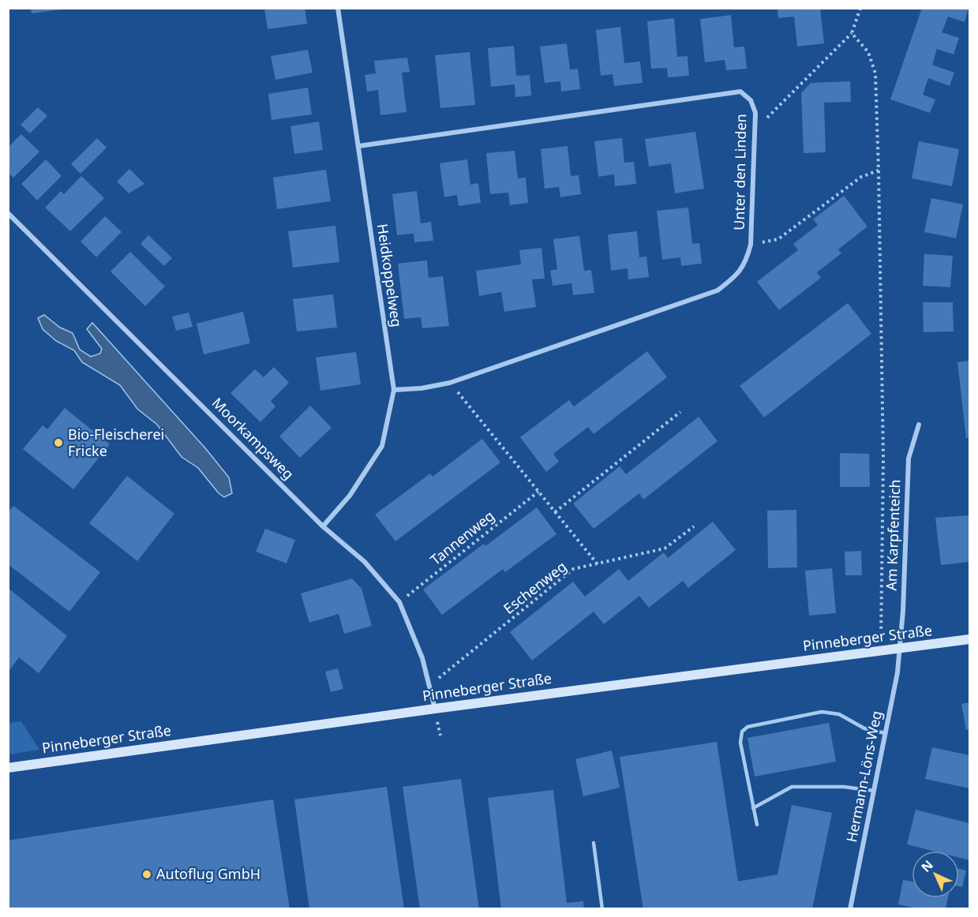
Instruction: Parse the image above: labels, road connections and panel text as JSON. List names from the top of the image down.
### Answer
{
  "streets": {
    "main road": ["Pinneberger Straße"],
    "street": [
      "Unter den Linden",
      "Heidkoppelweg",
      "Moorkampsweg",
      "Am Karpfenteich",
      "Hermann-Löns-Weg"
    ],
    "path": ["Tannenweg", "Eschenweg"]
  },
  "crossings": [
    ["Unter den Linden", "Heidkoppelweg"],
    ["Heidkoppelweg", "Moorkampsweg"],
    ["Moorkampsweg", "Tannenweg"],
    ["Moorkampsweg", "Eschenweg"],
    ["Moorkampsweg", "Pinneberger Straße"],
    ["Am Karpfenteich", "Pinneberger Straße"],
    ["Am Karpfenteich", "Hermann-Löns-Weg"],
    ["Pinneberger Straße", "Hermann-Löns-Weg"]
  ],
  "places": ["Bio-Fleischerei Fricke", "Autoflug GmbH"],
  "north": "top left"
}
